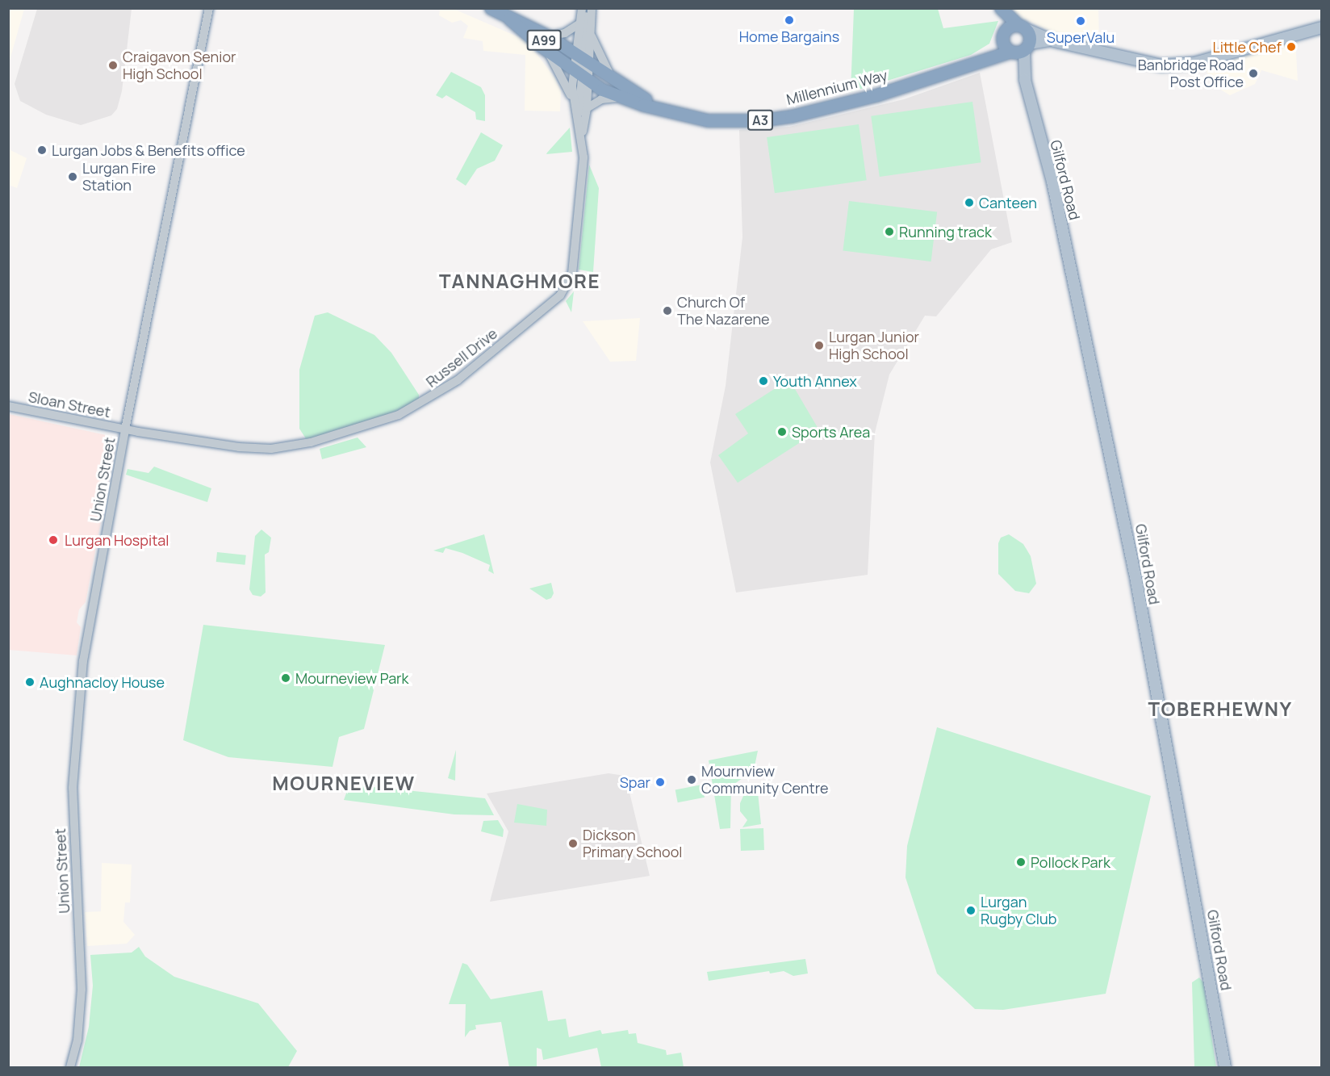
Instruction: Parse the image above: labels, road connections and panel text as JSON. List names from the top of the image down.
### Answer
{
  "streets": {
    "highway": ["A99", "Millennium Way", "A3"],
    "main road": ["Gilford Road"],
    "street": ["Russell Drive", "Sloan Street", "Union Street"]
  },
  "crossings": [
    ["A99", "Millennium Way"],
    ["Millennium Way", "A3"],
    ["Millennium Way", "Gilford Road"],
    ["A3", "Gilford Road"],
    ["Russell Drive", "Sloan Street"],
    ["Russell Drive", "Union Street"],
    ["Sloan Street", "Union Street"]
  ],
  "districts": ["TANNAGHMORE", "TOBERHEWNY", "MOURNEVIEW"],
  "places": [
    "Home Bargains",
    "SuperValu",
    "Little Chef",
    "Craigavon Senior High School",
    "Banbridge Road Post Office",
    "Lurgan Jobs & Benefits office",
    "Lurgan Fire Station",
    "Canteen",
    "Running track",
    "Church Of The Nazarene",
    "Lurgan Junior High School",
    "Youth Annex",
    "Sports Area",
    "Lurgan Hospital",
    "Mourneview Park",
    "Aughnacloy House",
    "Mournview Community Centre",
    "Spar",
    "Dickson Primary School",
    "Pollock Park",
    "Lurgan Rugby Club"
  ]
}
